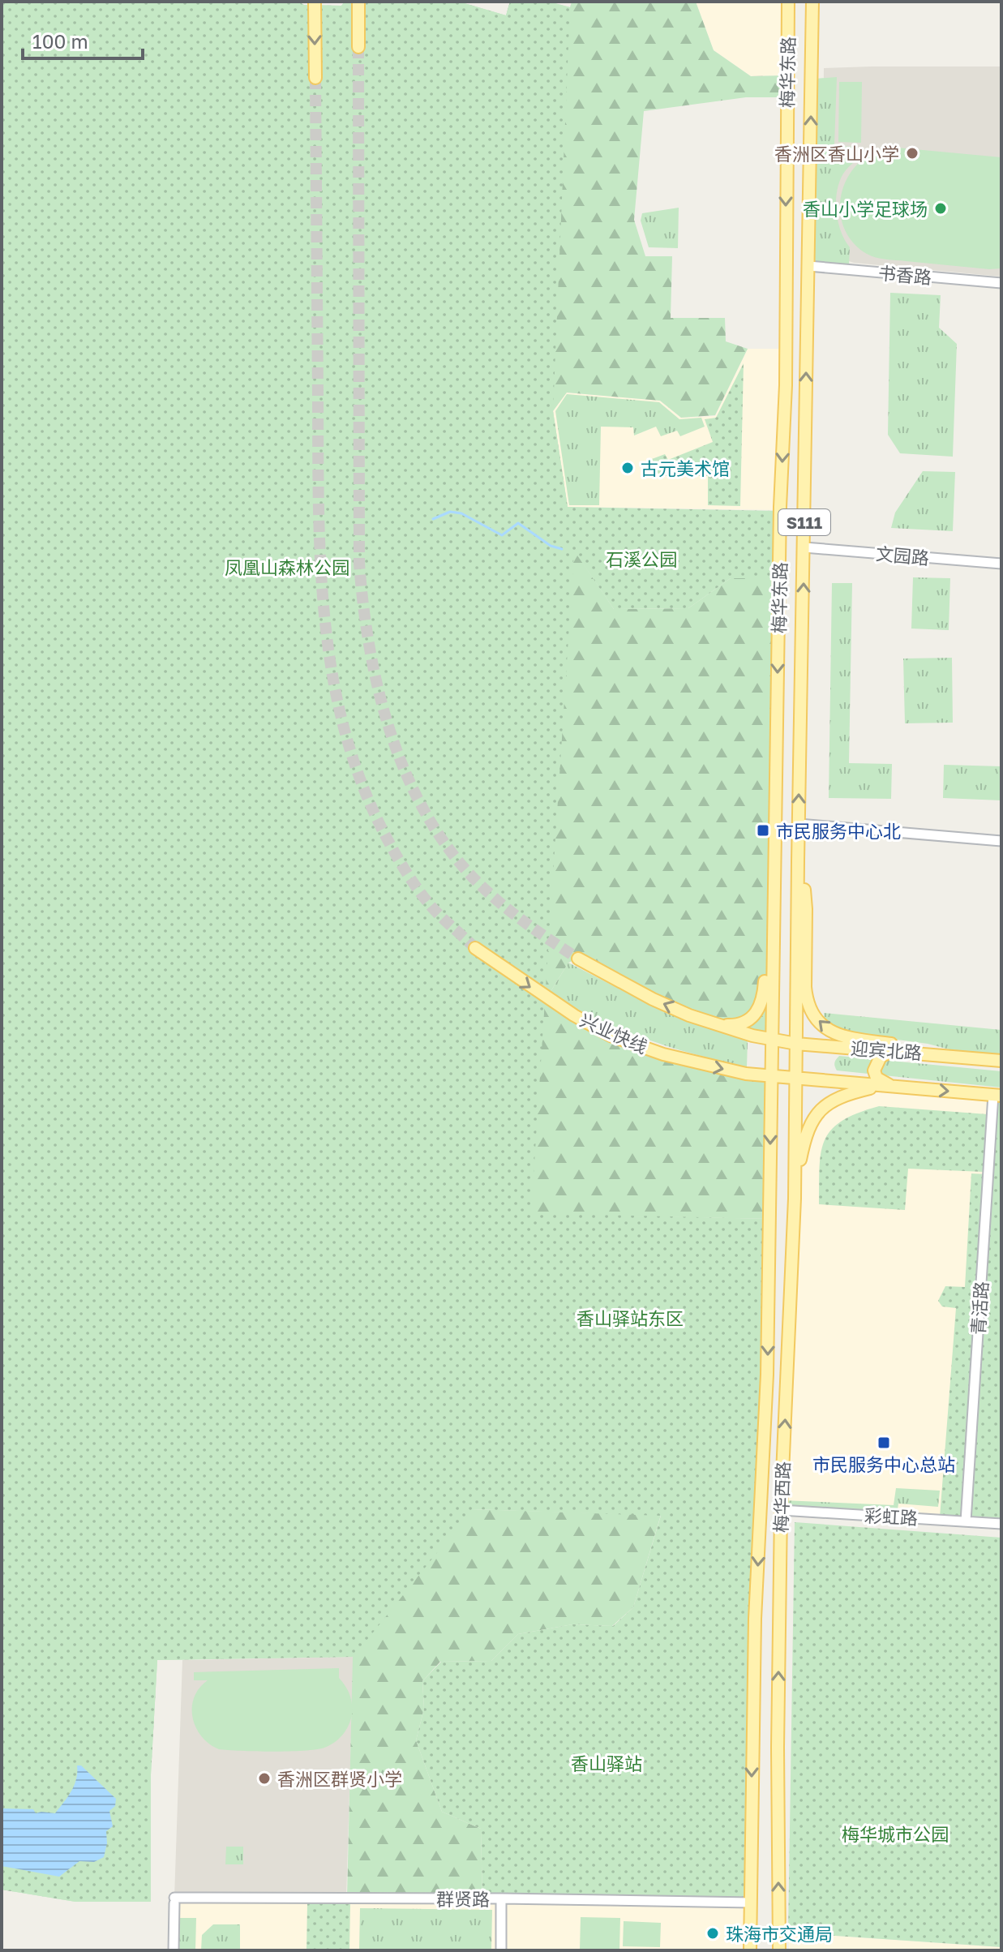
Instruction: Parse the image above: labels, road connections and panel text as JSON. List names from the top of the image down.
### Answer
{
  "streets": {
    "main road": [
      "梅华东路",
      "S111",
      "兴业快线",
      "迎宾北路",
      "梅华西路"
    ],
    "street": [
      "书香路",
      "文园路",
      "青活路",
      "彩虹路",
      "群贤路"
    ]
  },
  "crossings": [
    ["梅华东路", "书香路"],
    ["梅华东路", "文园路"],
    ["梅华东路", "兴业快线"],
    ["梅华东路", "迎宾北路"],
    ["梅华东路", "梅华西路"],
    ["兴业快线", "迎宾北路"],
    ["兴业快线", "梅华西路"],
    ["迎宾北路", "青活路"],
    ["迎宾北路", "梅华西路"],
    ["青活路", "彩虹路"],
    ["梅华西路", "彩虹路"],
    ["梅华西路", "群贤路"]
  ],
  "parks": [
    "石溪公园",
    "凤凰山森林公园",
    "香山驿站东区",
    "香山驿站",
    "梅华城市公园"
  ],
  "places": {
    "other": [
      "香洲区香山小学",
      "香山小学足球场",
      "古元美术馆",
      "香洲区群贤小学",
      "珠海市交通局"
    ],
    "transit": ["市民服务中心北", "市民服务中心总站"]
  },
  "scale_bar": "100 m"
}
